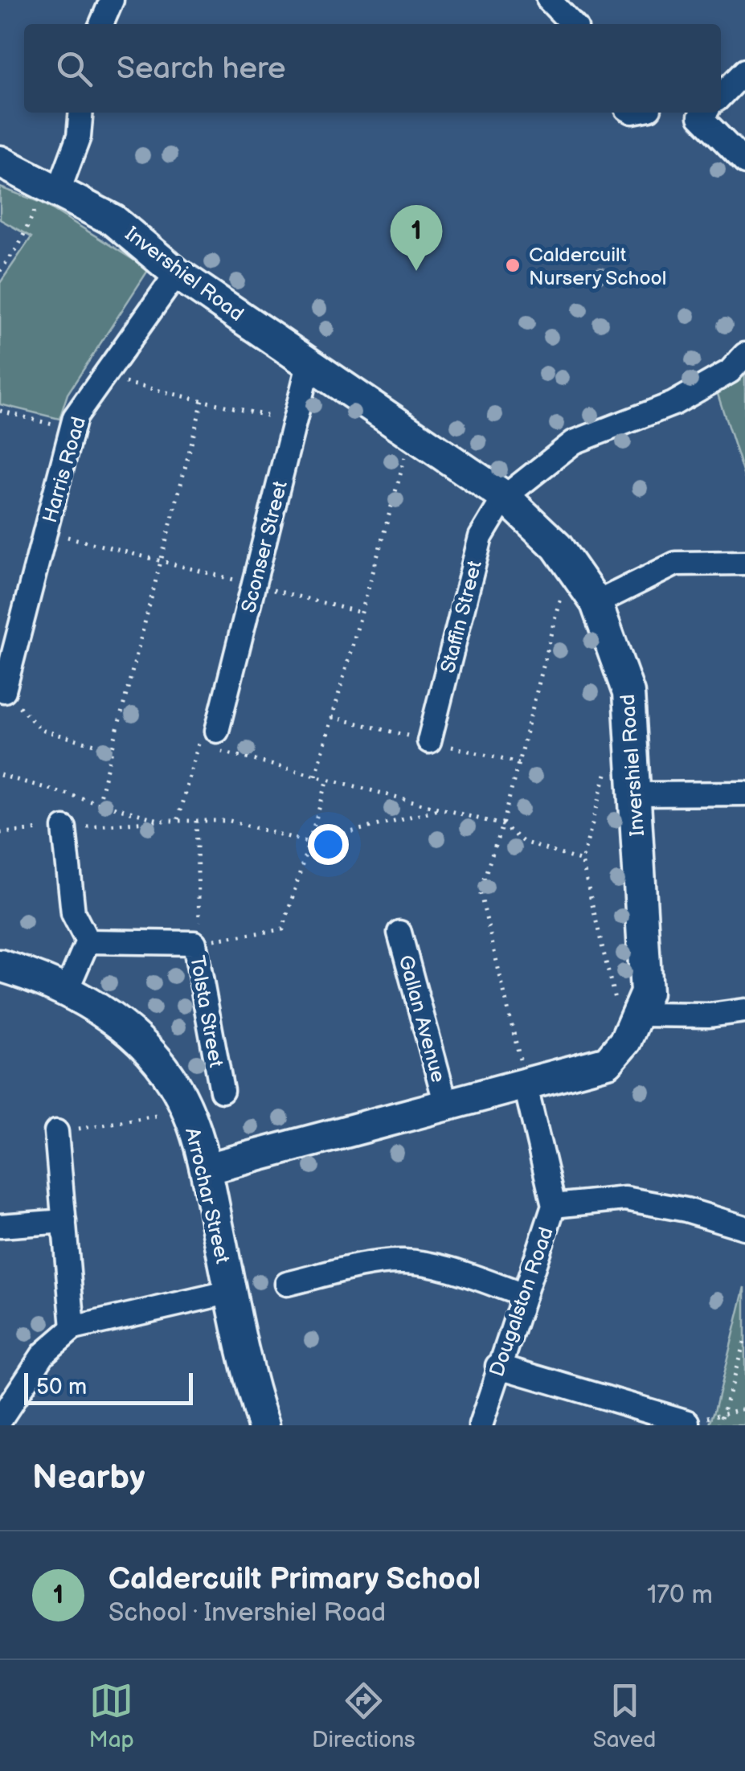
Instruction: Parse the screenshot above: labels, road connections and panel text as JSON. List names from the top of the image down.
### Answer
{
  "streets": {
    "street": [
      "Invershiel Road",
      "Harris Road",
      "Sconser Street",
      "Staffin Street",
      "Tolsta Street",
      "Gallan Avenue",
      "Arrochar Street",
      "Dougalston Road"
    ]
  },
  "crossings": [
    ["Invershiel Road", "Harris Road"],
    ["Invershiel Road", "Sconser Street"],
    ["Invershiel Road", "Staffin Street"],
    ["Invershiel Road", "Gallan Avenue"],
    ["Invershiel Road", "Arrochar Street"],
    ["Invershiel Road", "Dougalston Road"]
  ],
  "places": ["Caldercuilt Nursery School"],
  "scale_bar": "50 m",
  "page": {
    "search": "Search here",
    "pins": "1",
    "scale": "50 m",
    "heading": "Nearby",
    "list": [
      {
        "mark": "1",
        "name": "Caldercuilt Primary School",
        "note": "School · Invershiel Road",
        "value": "170 m"
      }
    ],
    "nav": ["Map", "Directions", "Saved"]
  }
}
